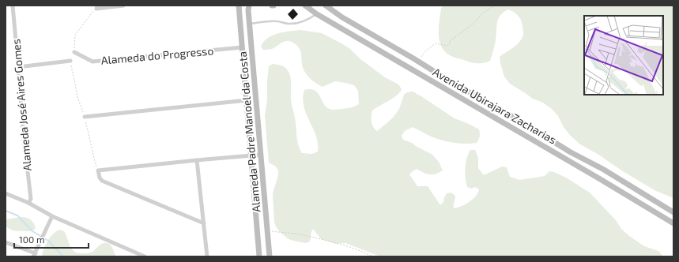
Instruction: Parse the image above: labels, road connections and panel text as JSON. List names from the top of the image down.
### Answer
{
  "streets": {
    "main road": ["Avenida Ubirajara Zacharias", "Alameda Padre Manoel da Costa"],
    "street": ["Alameda do Progresso", "Alameda José Aires Gomes"]
  },
  "crossings": [
    ["Alameda do Progresso", "Alameda Padre Manoel da Costa"]
  ],
  "scale_bar": "100 m"
}
